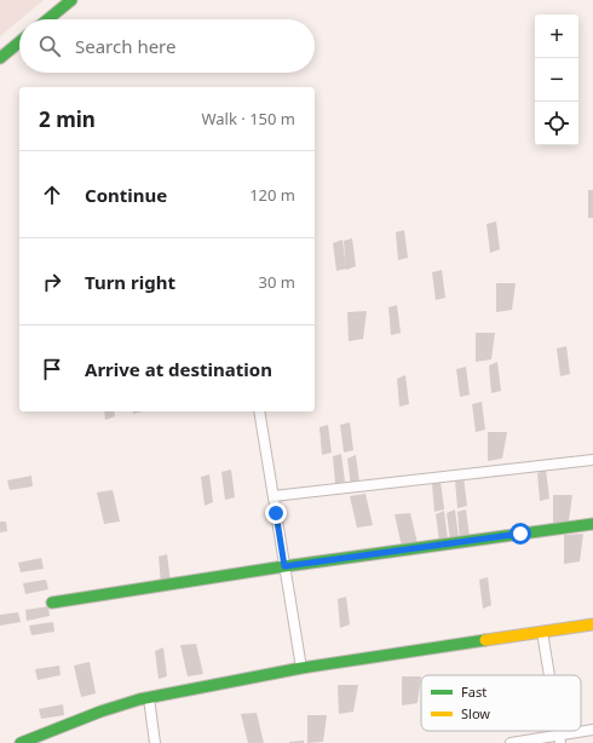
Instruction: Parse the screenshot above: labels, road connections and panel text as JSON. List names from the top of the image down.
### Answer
{
  "legend": ["Fast", "Slow"],
  "page": {
    "map_buttons": ["+", "−"],
    "search": "Search here",
    "heading": ["2 min", "Walk · 150 m"],
    "list": [
      ["Continue", "120 m"],
      ["Turn right", "30 m"],
      "Arrive at destination"
    ]
  }
}
